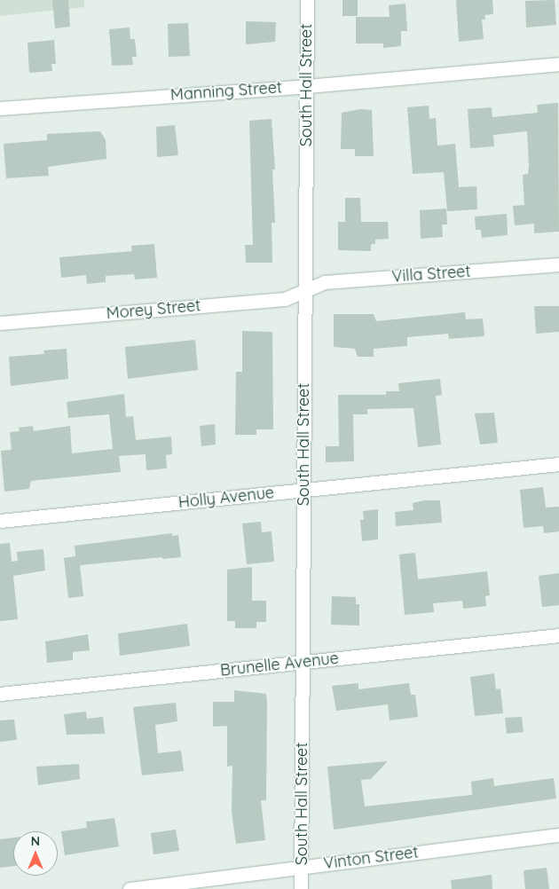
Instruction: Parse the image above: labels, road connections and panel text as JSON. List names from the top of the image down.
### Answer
{
  "streets": {
    "street": [
      "South Hall Street",
      "Manning Street",
      "Villa Street",
      "Morey Street",
      "Holly Avenue",
      "Brunelle Avenue",
      "Vinton Street"
    ]
  },
  "crossings": [
    ["South Hall Street", "Manning Street"],
    ["South Hall Street", "Villa Street"],
    ["South Hall Street", "Morey Street"],
    ["South Hall Street", "Holly Avenue"],
    ["South Hall Street", "Brunelle Avenue"],
    ["South Hall Street", "Vinton Street"],
    ["Villa Street", "Morey Street"]
  ],
  "north": "top"
}
